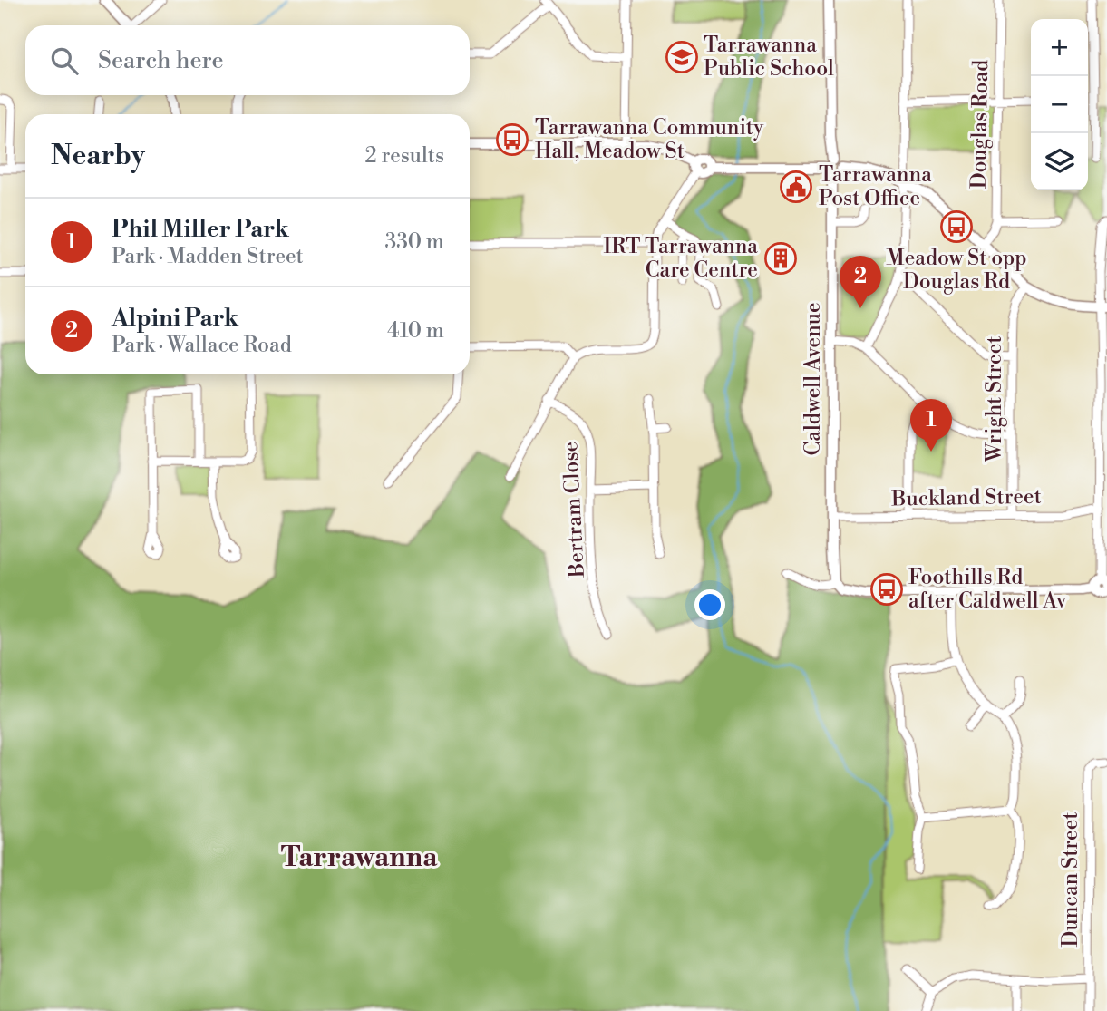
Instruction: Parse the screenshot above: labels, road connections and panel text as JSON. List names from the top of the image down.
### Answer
{
  "streets": {
    "main road": ["Caldwell Avenue"],
    "street": [
      "Douglas Road",
      "Wright Street",
      "Buckland Street",
      "Bertram Close",
      "Duncan Street"
    ]
  },
  "crossings": [
    ["Caldwell Avenue", "Buckland Street"],
    ["Wright Street", "Buckland Street"]
  ],
  "districts": ["Tarrawanna"],
  "places": {
    "school or university": ["Tarrawanna Public School"],
    "bus stop": ["Tarrawanna Community Hall, Meadow St", "Meadow St opp Douglas Rd", "Foothills Rd after Caldwell Av"],
    "public building": ["Tarrawanna Post Office"],
    "building": ["IRT Tarrawanna Care Centre"]
  },
  "page": {
    "map_buttons": ["+", "−"],
    "search": "Search here",
    "heading": ["Nearby", "2 results"],
    "list": [
      {
        "mark": "1",
        "name": "Phil Miller Park",
        "note": "Park · Madden Street",
        "value": "330 m"
      },
      {
        "mark": "2",
        "name": "Alpini Park",
        "note": "Park · Wallace Road",
        "value": "410 m"
      }
    ],
    "pins": ["2", "1"]
  }
}
